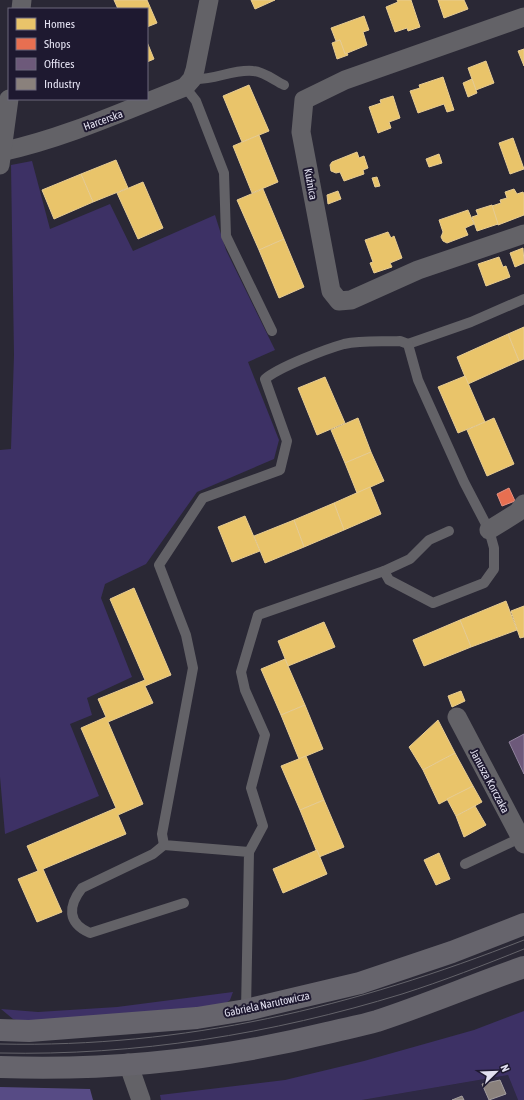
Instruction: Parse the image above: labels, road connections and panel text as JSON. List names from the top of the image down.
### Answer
{
  "streets": {
    "street": [
      "Harcerska",
      "Kuźnica",
      "Janusza Korczaka",
      "Gabriela Narutowicza"
    ]
  },
  "legend": [
    "Homes",
    "Shops",
    "Offices",
    "Industry"
  ],
  "north": "top right"
}
